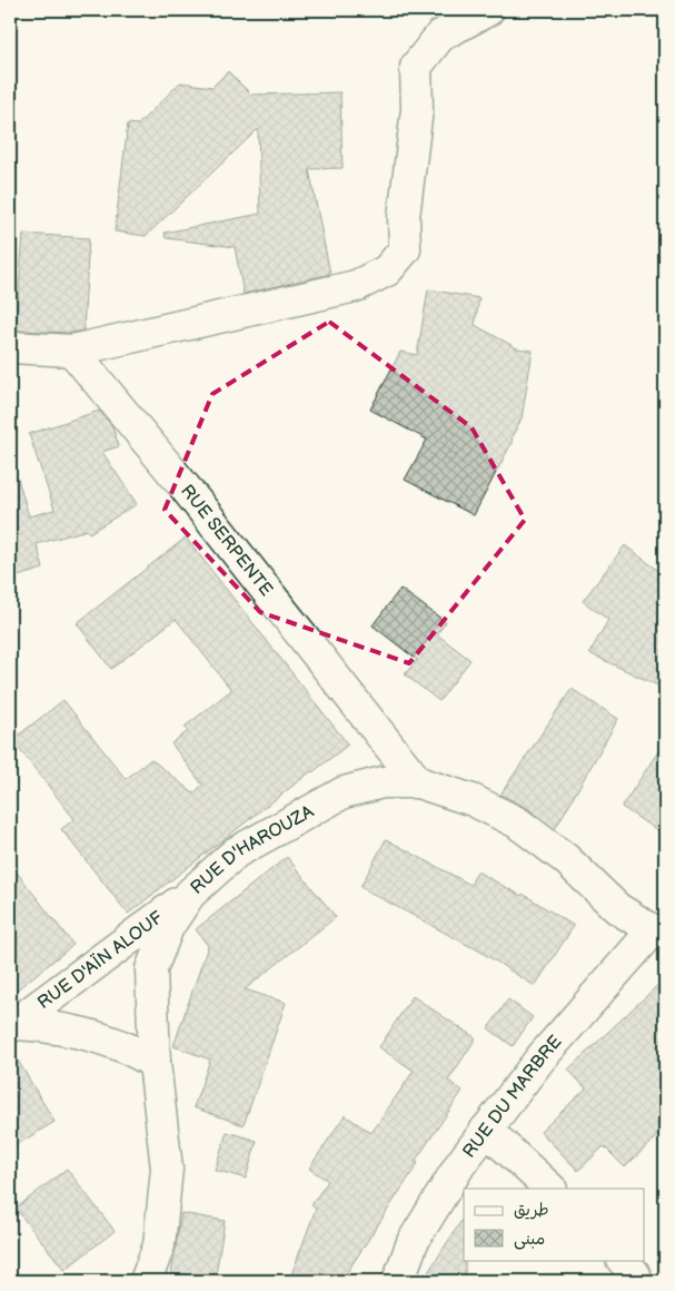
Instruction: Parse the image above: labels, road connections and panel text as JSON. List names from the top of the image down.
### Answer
{
  "streets": {
    "street": [
      "RUE SERPENTE",
      "RUE D'HAROUZA",
      "RUE D'AÏN ALOUF",
      "RUE DU MARBRE"
    ]
  },
  "crossings": [
    ["RUE SERPENTE", "RUE D'HAROUZA"],
    ["RUE D'HAROUZA", "RUE D'AÏN ALOUF"],
    ["RUE D'HAROUZA", "RUE DU MARBRE"]
  ],
  "legend": ["طريق", "مبنى"]
}
